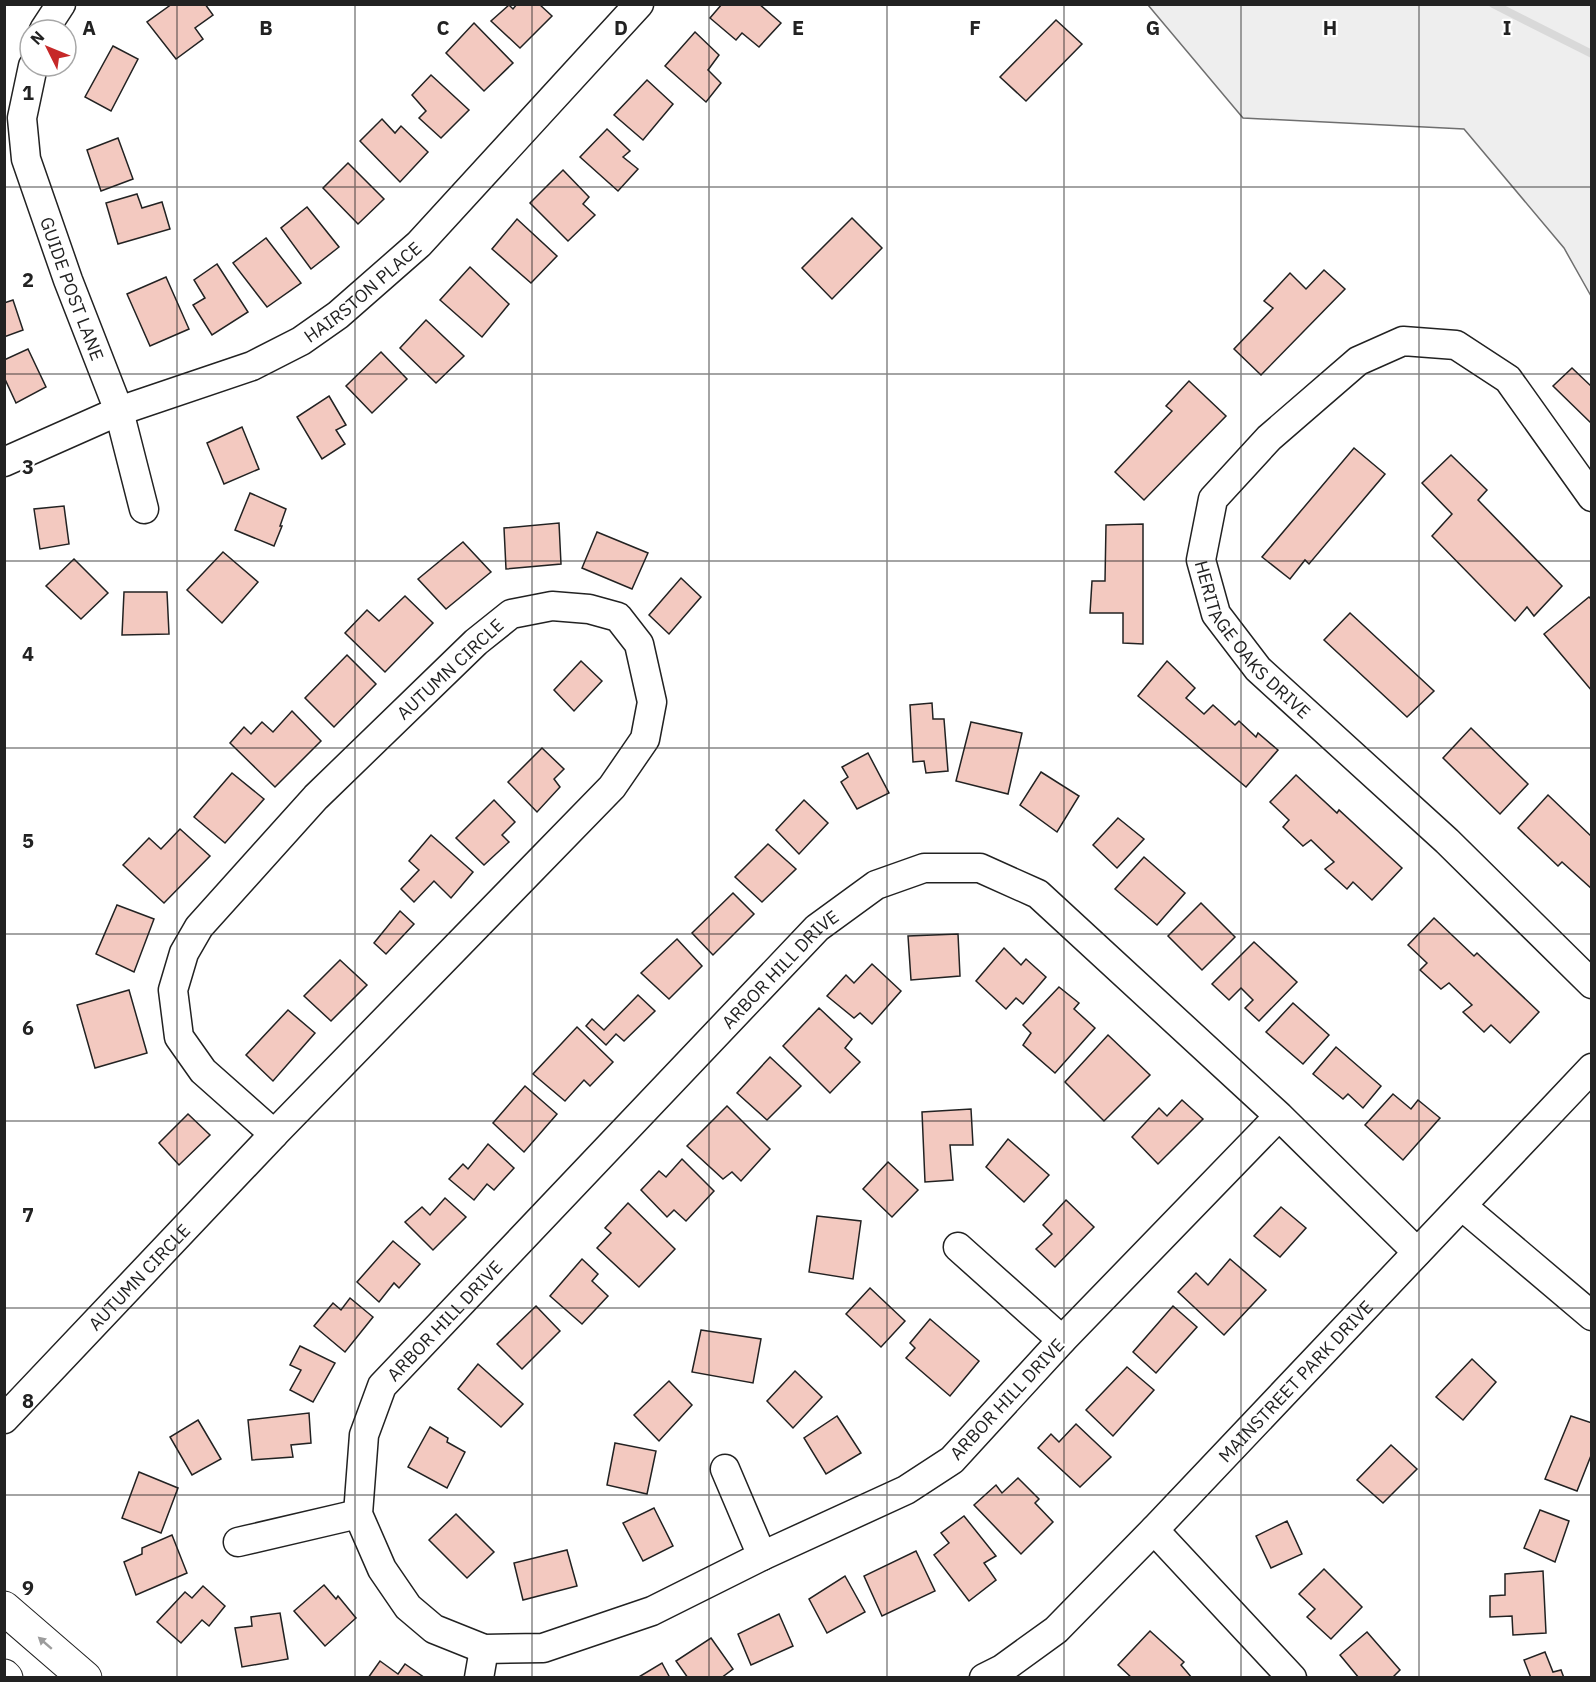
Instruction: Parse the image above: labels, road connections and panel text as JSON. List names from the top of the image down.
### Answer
{
  "streets": {
    "street": [
      "GUIDE POST LANE",
      "HAIRSTON PLACE",
      "HERITAGE OAKS DRIVE",
      "AUTUMN CIRCLE",
      "ARBOR HILL DRIVE",
      "MAINSTREET PARK DRIVE"
    ]
  },
  "crossings": [
    ["GUIDE POST LANE", "HAIRSTON PLACE"],
    ["ARBOR HILL DRIVE", "MAINSTREET PARK DRIVE"]
  ],
  "north": "top left",
  "grid": {
    "columns": [
      "A",
      "B",
      "C",
      "D",
      "E",
      "F",
      "G",
      "H",
      "I"
    ],
    "rows": [
      "1",
      "2",
      "3",
      "4",
      "5",
      "6",
      "7",
      "8",
      "9"
    ]
  }
}
